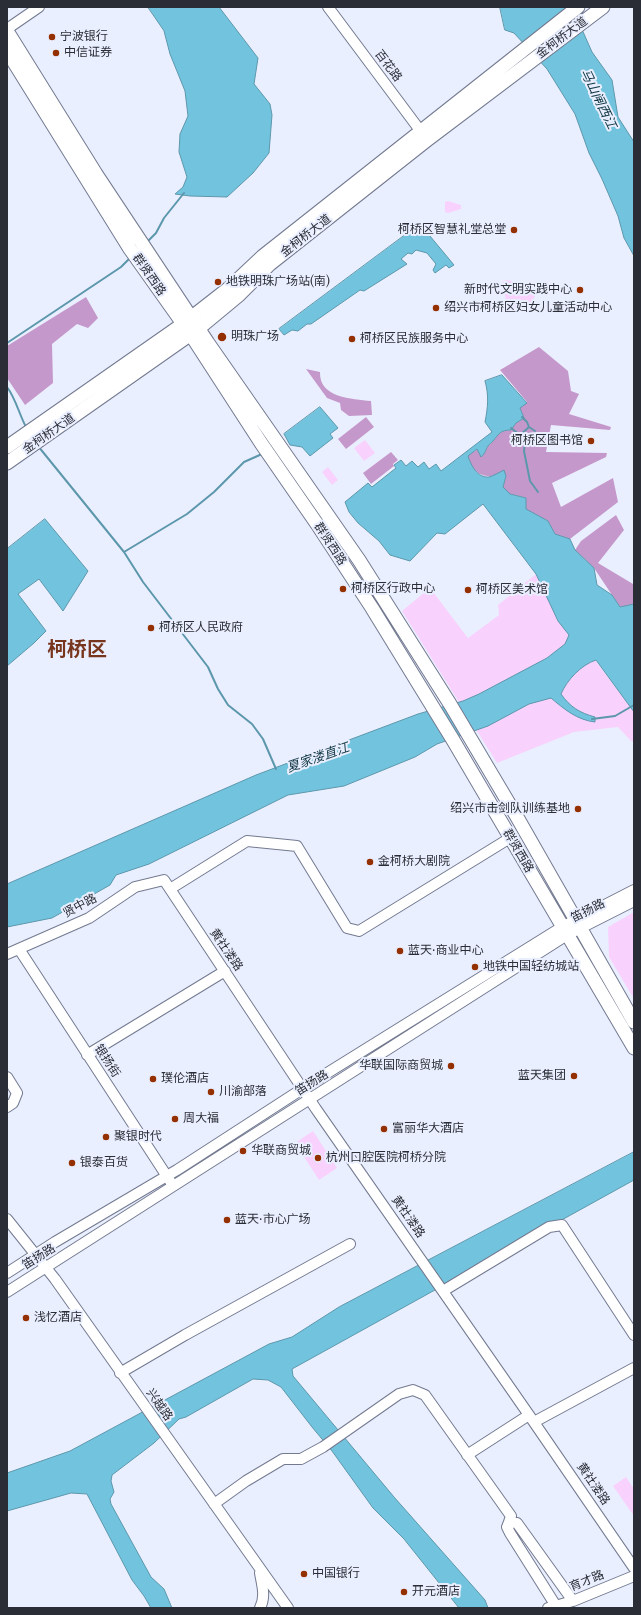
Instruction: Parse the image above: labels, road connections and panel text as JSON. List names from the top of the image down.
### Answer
{
  "streets": {
    "main road": ["金柯桥大道", "群贤西路"],
    "street": [
      "百花路",
      "贤中路",
      "笛扬路",
      "黄社溇路",
      "银扬街",
      "兴越路",
      "育才路"
    ]
  },
  "crossings": [
    ["金柯桥大道", "百花路"],
    ["金柯桥大道", "群贤西路"],
    ["群贤西路", "贤中路"],
    ["群贤西路", "笛扬路"],
    ["贤中路", "黄社溇路"],
    ["贤中路", "银扬街"],
    ["笛扬路", "黄社溇路"],
    ["笛扬路", "银扬街"],
    ["笛扬路", "兴越路"]
  ],
  "districts": ["柯桥区"],
  "water": ["马山闸西江", "夏家溇直江"],
  "places": [
    "宁波银行",
    "中信证券",
    "柯桥区智慧礼堂总堂",
    "地铁明珠广场站(南)",
    "新时代文明实践中心",
    "绍兴市柯桥区妇女儿童活动中心",
    "明珠广场",
    "柯桥区民族服务中心",
    "柯桥区图书馆",
    "柯桥区行政中心",
    "柯桥区美术馆",
    "柯桥区人民政府",
    "绍兴市击剑队训练基地",
    "金柯桥大剧院",
    "蓝天·商业中心",
    "地铁中国轻纺城站",
    "华联国际商贸城",
    "蓝天集团",
    "璞伦酒店",
    "川渝部落",
    "周大福",
    "富丽华大酒店",
    "聚银时代",
    "华联商贸城",
    "杭州口腔医院柯桥分院",
    "银泰百货",
    "蓝天·市心广场",
    "浅忆酒店",
    "中国银行",
    "开元酒店"
  ]
}
